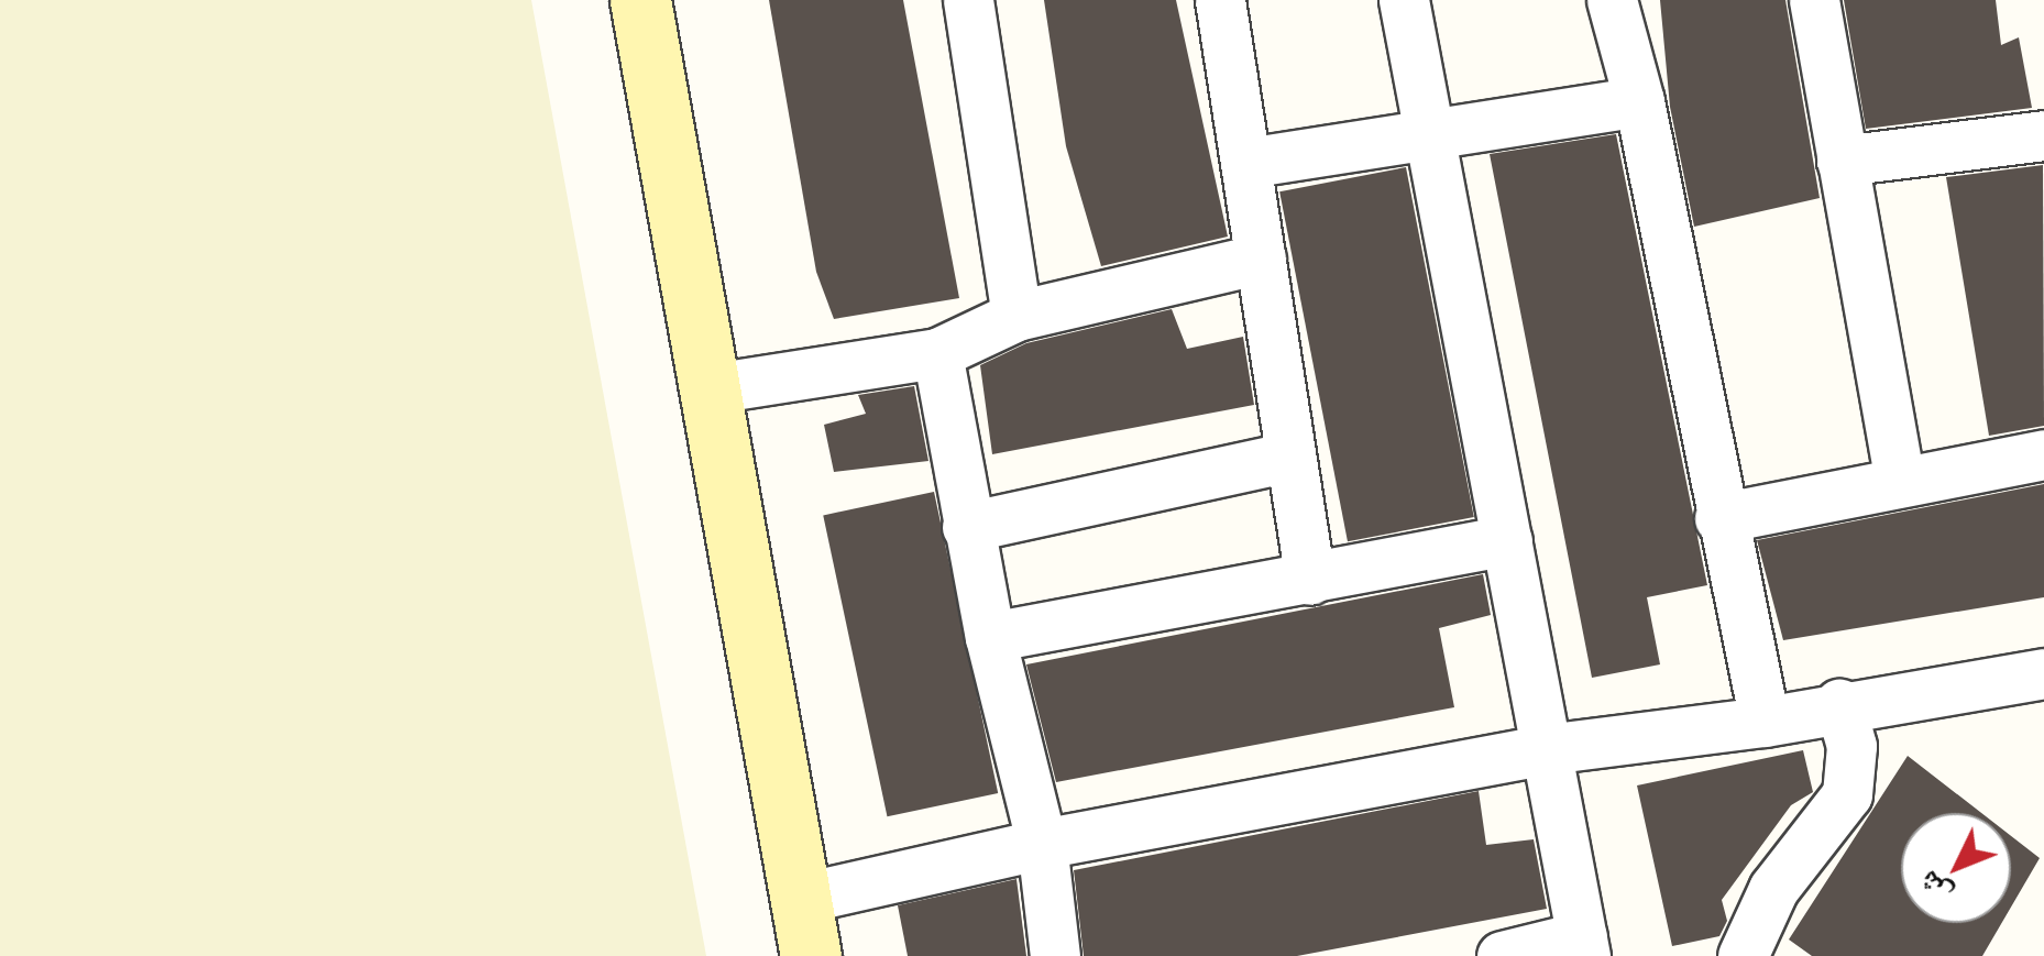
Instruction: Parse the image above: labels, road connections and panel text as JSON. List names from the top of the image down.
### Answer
{
  "north": "bottom left"
}
